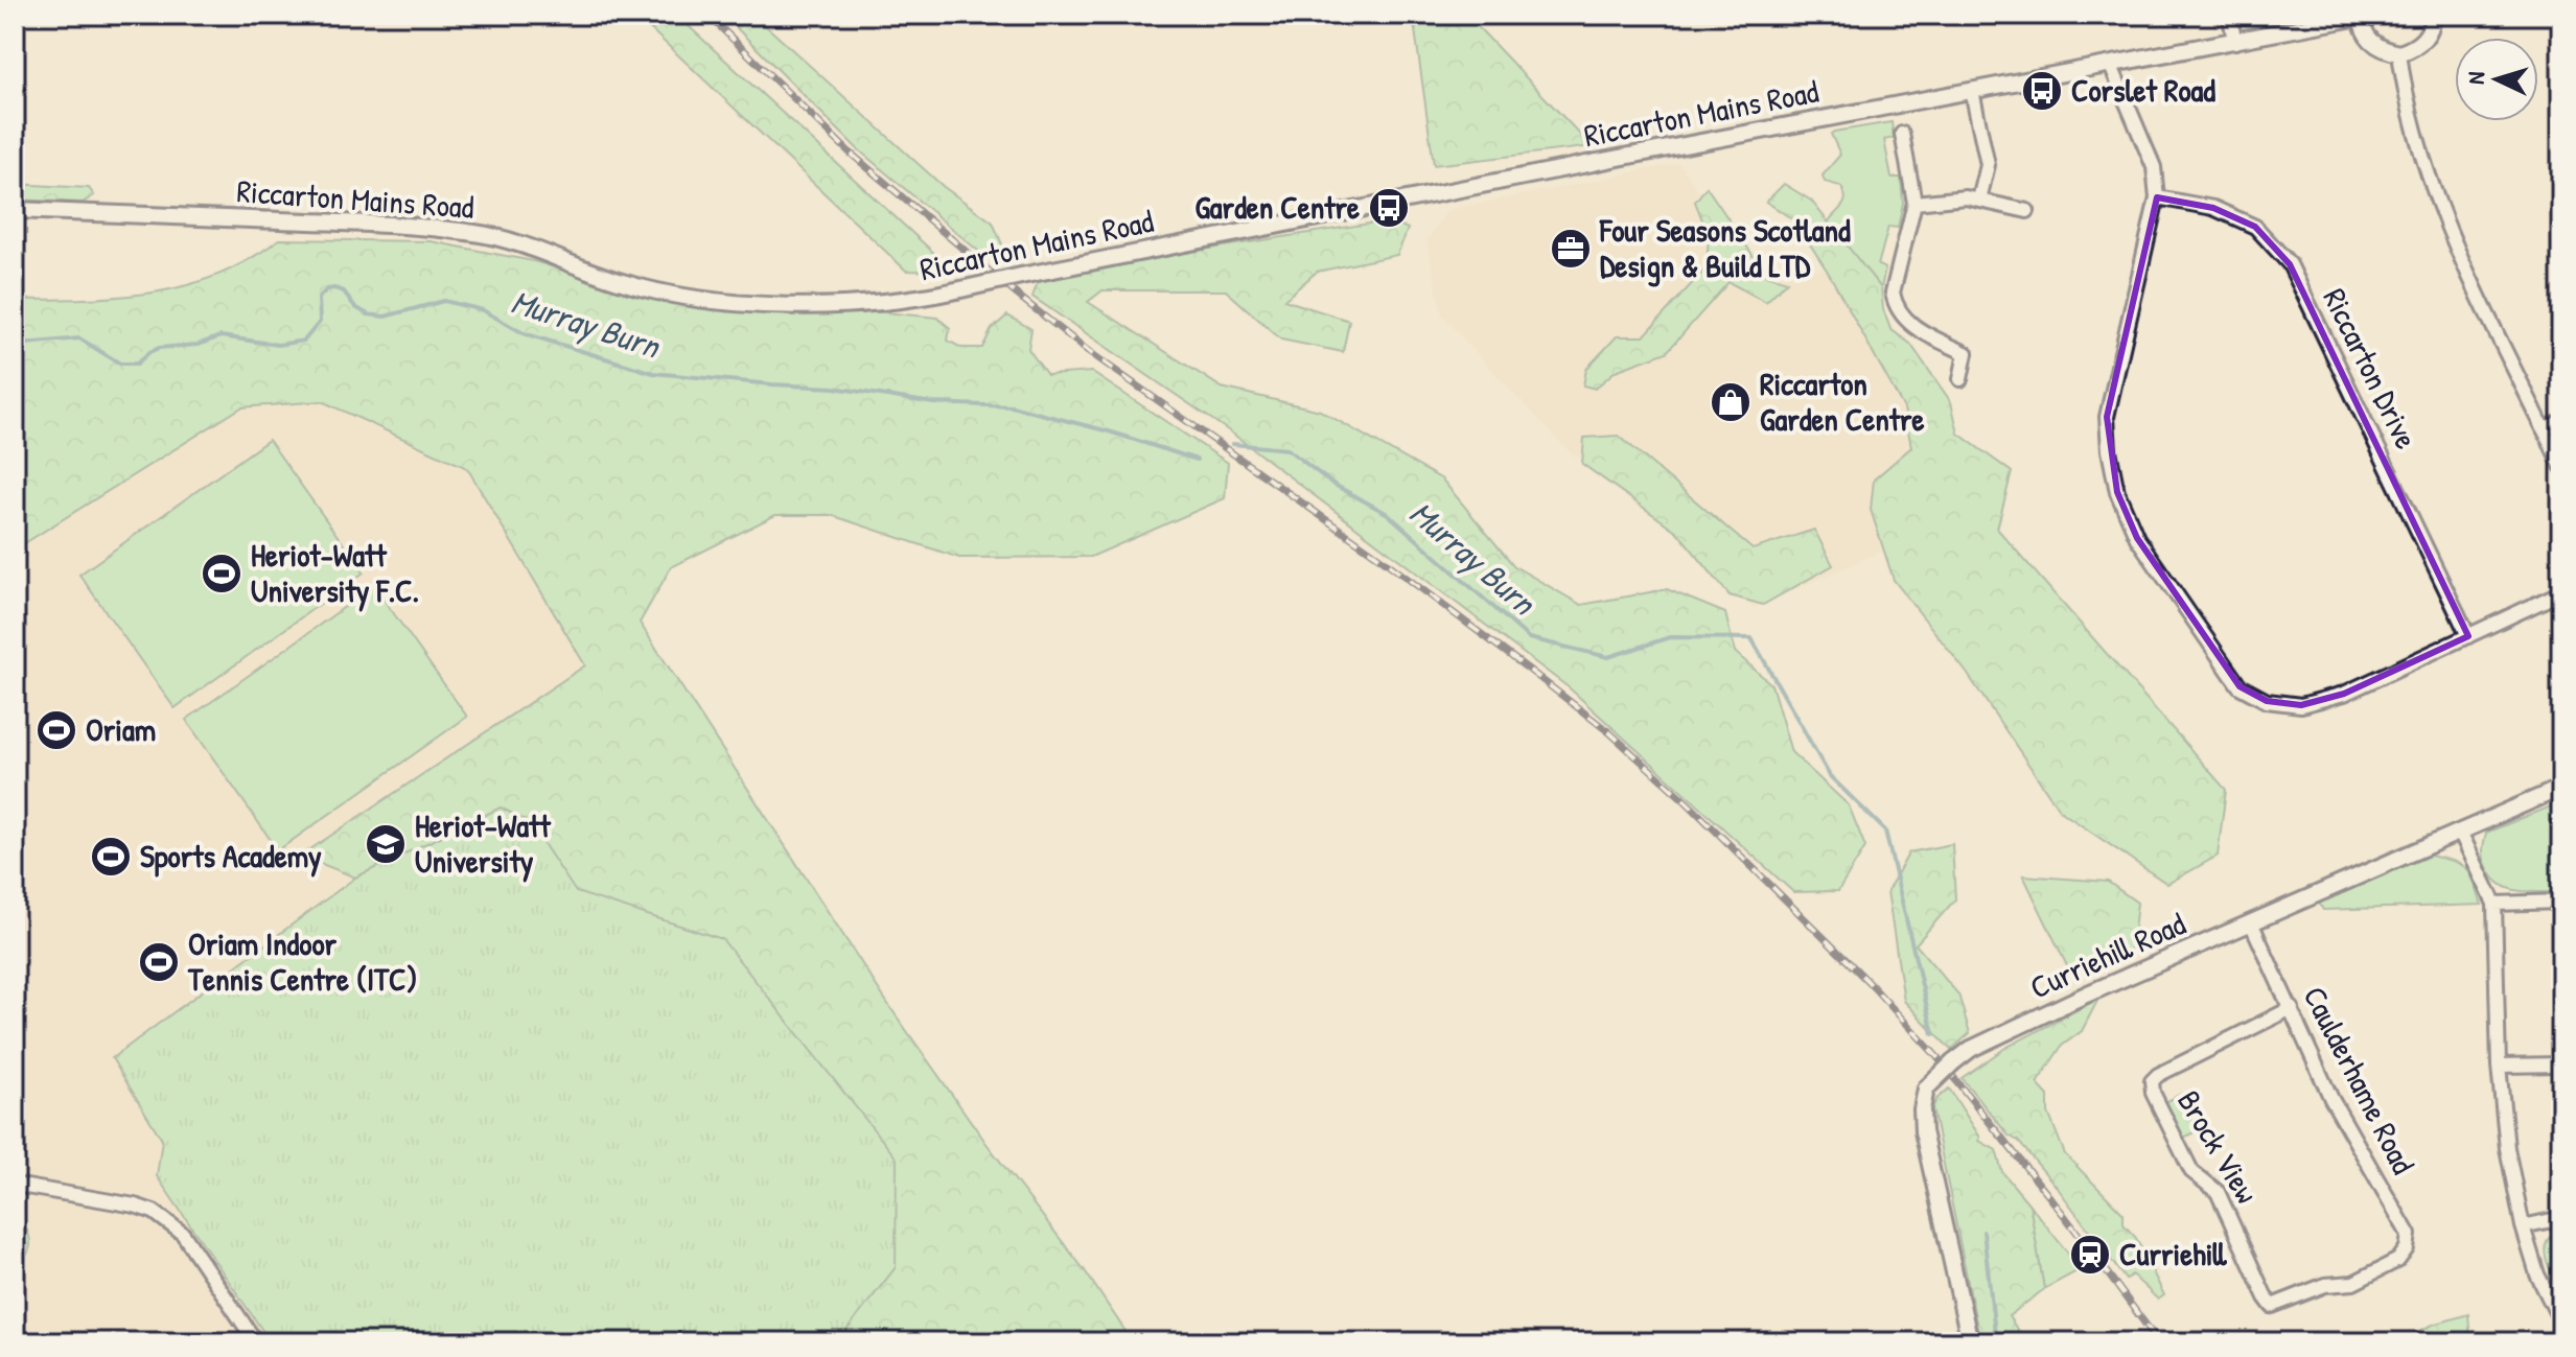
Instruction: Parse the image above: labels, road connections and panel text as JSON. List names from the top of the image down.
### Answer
{
  "streets": {
    "street": [
      "Riccarton Mains Road",
      "Riccarton Drive",
      "Curriehill Road",
      "Caulderhame Road",
      "Brock View"
    ]
  },
  "crossings": [
    ["Curriehill Road", "Caulderhame Road"],
    ["Caulderhame Road", "Brock View"]
  ],
  "water": ["Murray Burn"],
  "places": {
    "bus stop": ["Corslet Road", "Garden Centre"],
    "office": ["Four Seasons Scotland Design & Build LTD"],
    "shop": ["Riccarton Garden Centre"],
    "sports": [
      "Heriot-Watt University F.C.",
      "Oriam",
      "Sports Academy",
      "Oriam Indoor Tennis Centre (ITC)"
    ],
    "school or university": ["Heriot-Watt University"],
    "station": ["Curriehill"]
  },
  "north": "left"
}
